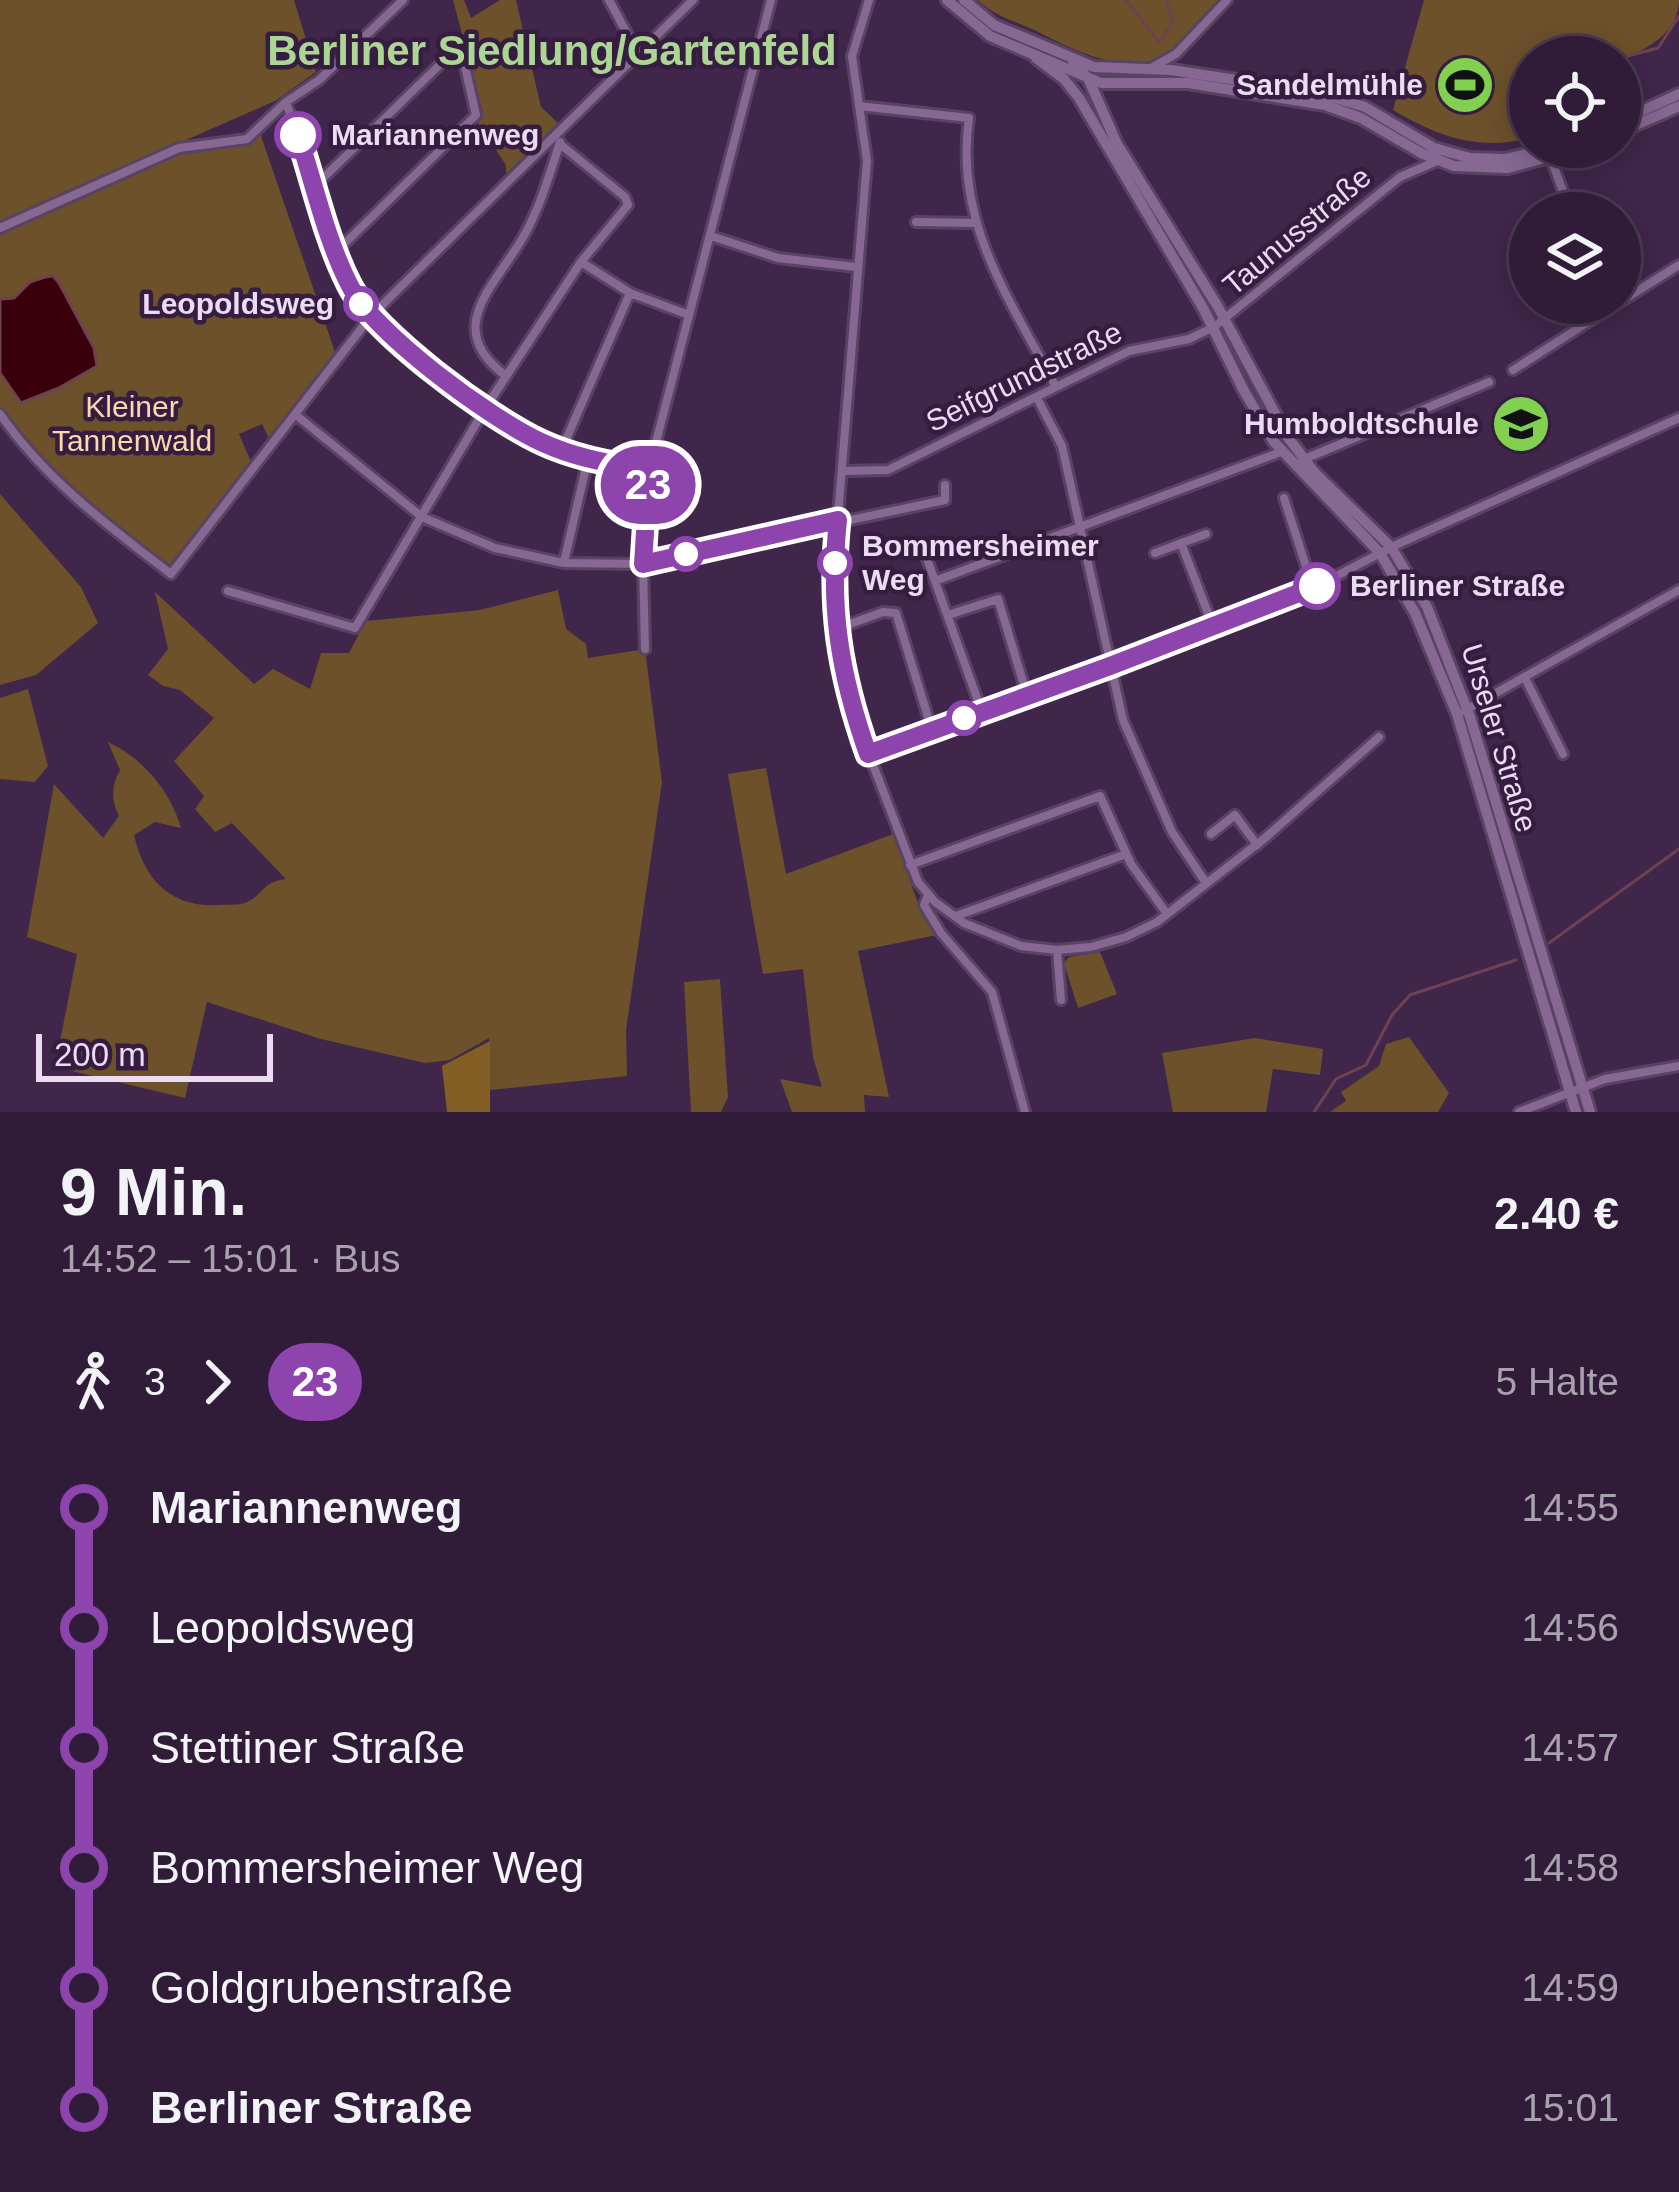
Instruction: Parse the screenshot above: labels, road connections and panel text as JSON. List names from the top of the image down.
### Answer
{
  "streets": {
    "street": ["Taunusstraße", "Seifgrundstraße", "Urseler Straße"]
  },
  "crossings": [
    ["Taunusstraße", "Seifgrundstraße"],
    ["Taunusstraße", "Urseler Straße"],
    ["Seifgrundstraße", "Urseler Straße"]
  ],
  "districts": ["Berliner Siedlung/Gartenfeld"],
  "parks": ["Kleiner Tannenwald"],
  "places": {
    "sports": ["Sandelmühle"],
    "other": [
      "Mariannenweg",
      "Leopoldsweg",
      "Bommersheimer Weg",
      "Berliner Straße"
    ],
    "school or university": ["Humboldtschule"]
  },
  "lines": ["bus line 23"],
  "scale_bar": "200 m",
  "page": {
    "on_map": "23",
    "scale": "200 m",
    "heading": ["9 Min.", "14:52 – 15:01 · Bus", "2.40 €"],
    "legs": ["3", "23", "5 Halte"],
    "list": [
      {
        "name": "Mariannenweg",
        "value": "14:55"
      },
      {
        "name": "Leopoldsweg",
        "value": "14:56"
      },
      {
        "name": "Stettiner Straße",
        "value": "14:57"
      },
      {
        "name": "Bommersheimer Weg",
        "value": "14:58"
      },
      {
        "name": "Goldgrubenstraße",
        "value": "14:59"
      },
      {
        "name": "Berliner Straße",
        "value": "15:01"
      }
    ]
  }
}
